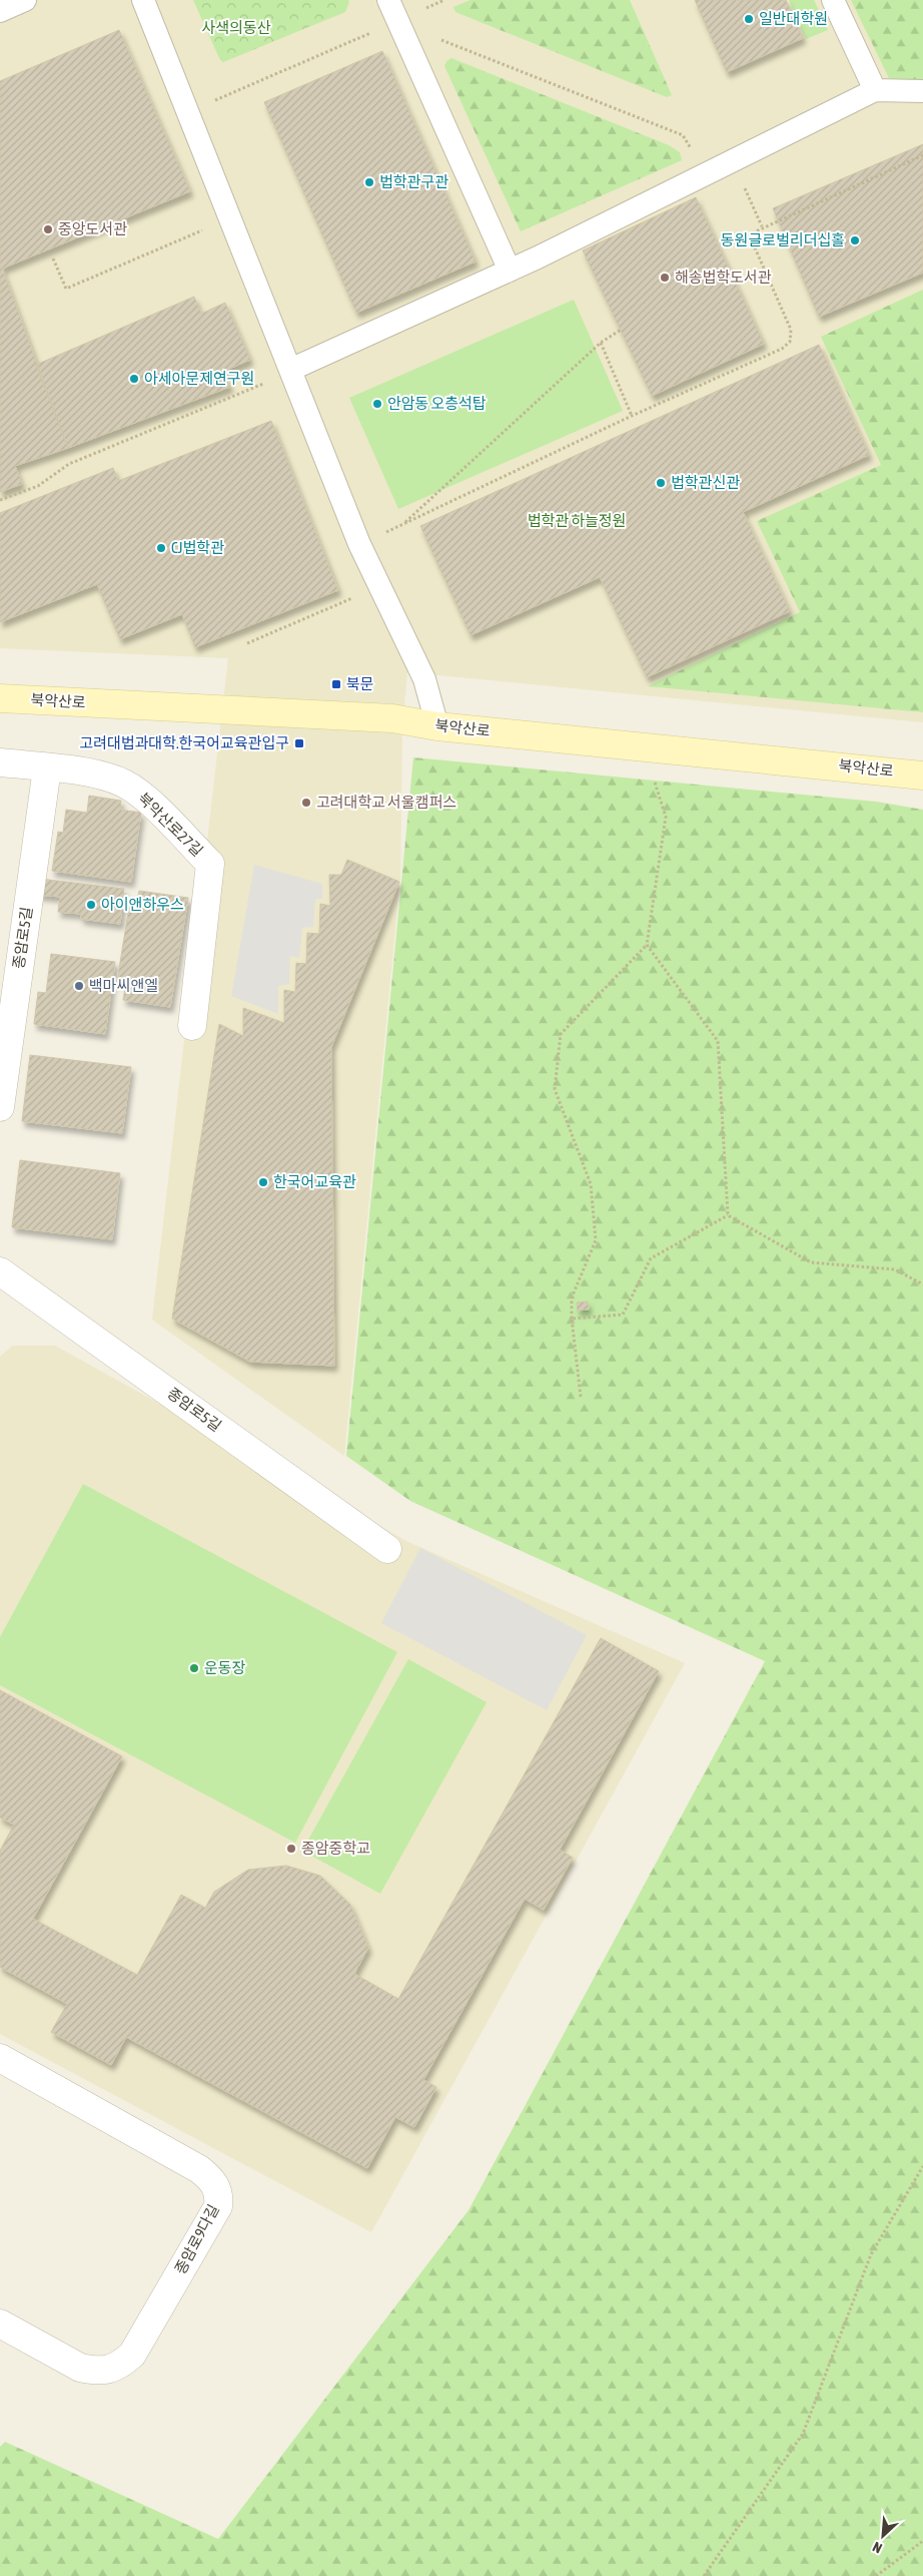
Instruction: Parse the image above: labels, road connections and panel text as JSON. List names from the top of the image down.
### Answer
{
  "streets": {
    "street": [
      "북악산로",
      "북악산로27길",
      "종암로5길",
      "종암로9다길"
    ]
  },
  "crossings": [
    ["북악산로27길", "종암로5길"]
  ],
  "parks": ["사색의동산", "법학관 하늘정원"],
  "places": {
    "other": [
      "일반대학원",
      "법학관구관",
      "중앙도서관",
      "동원글로벌리더십홀",
      "해송법학도서관",
      "아세아문제연구원",
      "안암동 오층석탑",
      "법학관신관",
      "CJ법학관",
      "고려대학교 서울캠퍼스",
      "아이앤하우스",
      "백마씨앤엘",
      "한국어교육관",
      "운동장",
      "종암중학교"
    ],
    "transit": ["북문", "고려대법과대학.한국어교육관입구"]
  },
  "north": "bottom left"
}
